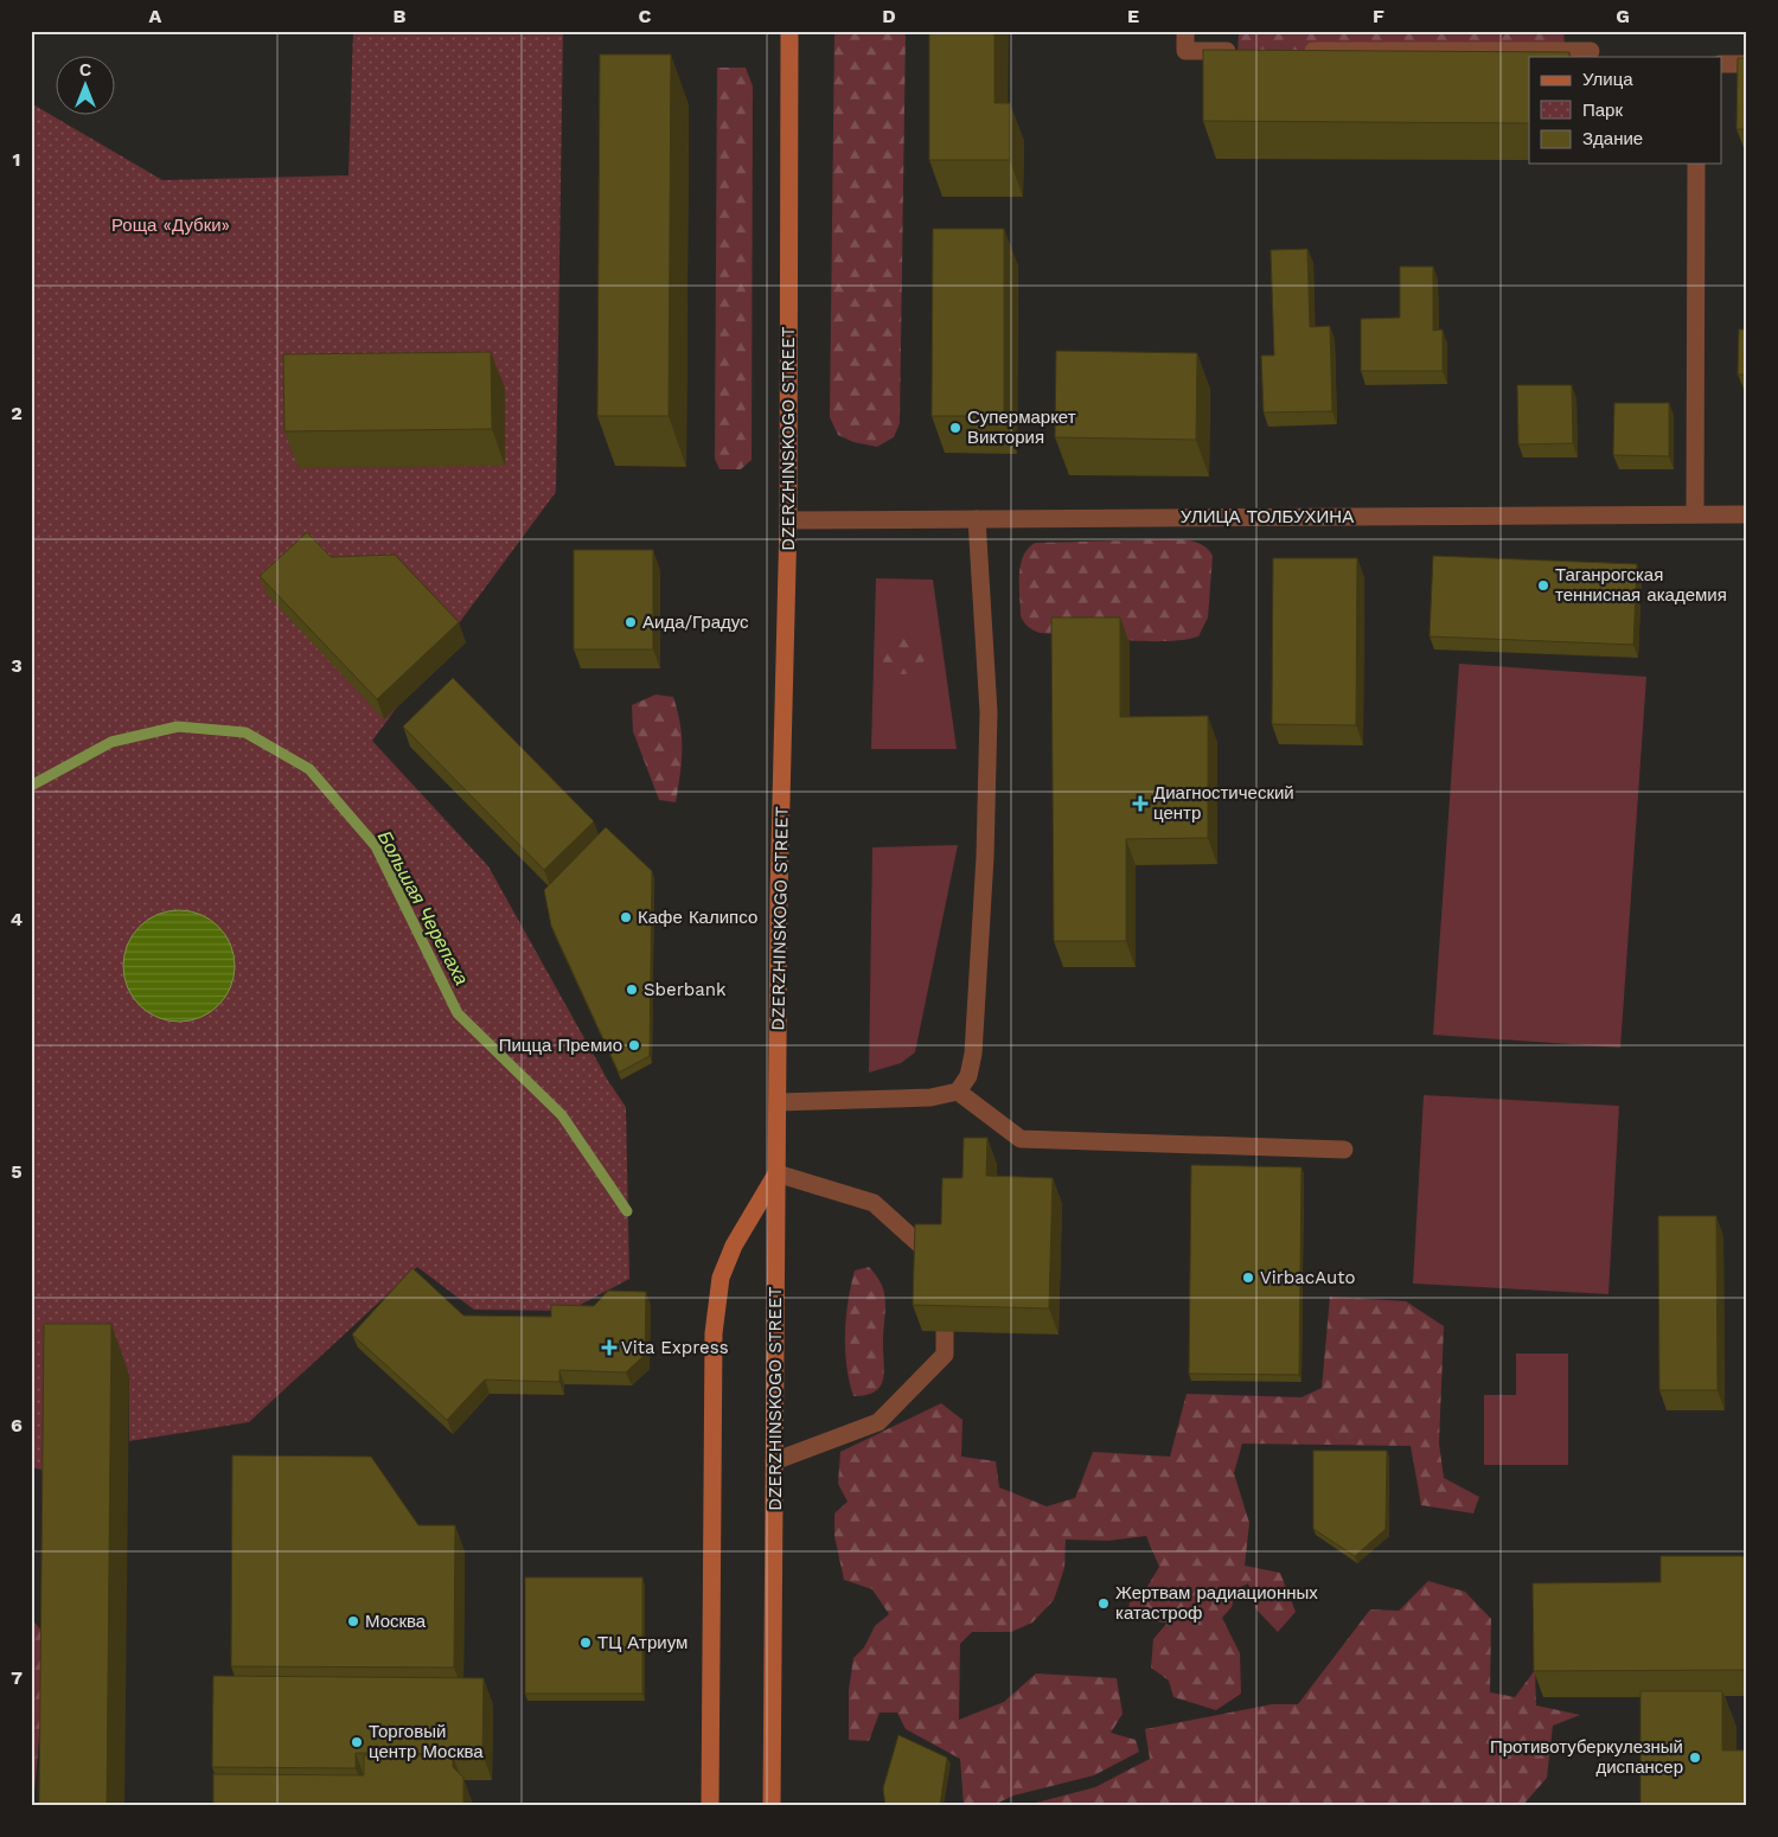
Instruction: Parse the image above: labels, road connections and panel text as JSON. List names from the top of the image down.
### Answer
{
  "streets": {
    "main road": ["DZERZHINSKOGO STREET"],
    "street": ["УЛИЦА ТОЛБУХИНА"]
  },
  "crossings": [
    ["DZERZHINSKOGO STREET", "УЛИЦА ТОЛБУХИНА"]
  ],
  "water": ["Большая Черепаха"],
  "parks": ["Роща «Дубки»"],
  "places": {
    "other": [
      "Супермаркет Виктория",
      "Таганрогская теннисная академия",
      "Аида/Градус",
      "Кафе Калипсо",
      "Sberbank",
      "Пицца Премио",
      "VirbacAuto",
      "Жертвам радиационных катастроф",
      "Москва",
      "ТЦ Атриум",
      "Торговый центр Москва",
      "Противотуберкулезный диспансер"
    ],
    "health": ["Диагностический центр", "Vita Express"]
  },
  "legend": ["Улица", "Парк", "Здание"],
  "north": "top",
  "grid": {
    "columns": [
      "A",
      "B",
      "C",
      "D",
      "E",
      "F",
      "G"
    ],
    "rows": [
      "1",
      "2",
      "3",
      "4",
      "5",
      "6",
      "7"
    ]
  }
}
